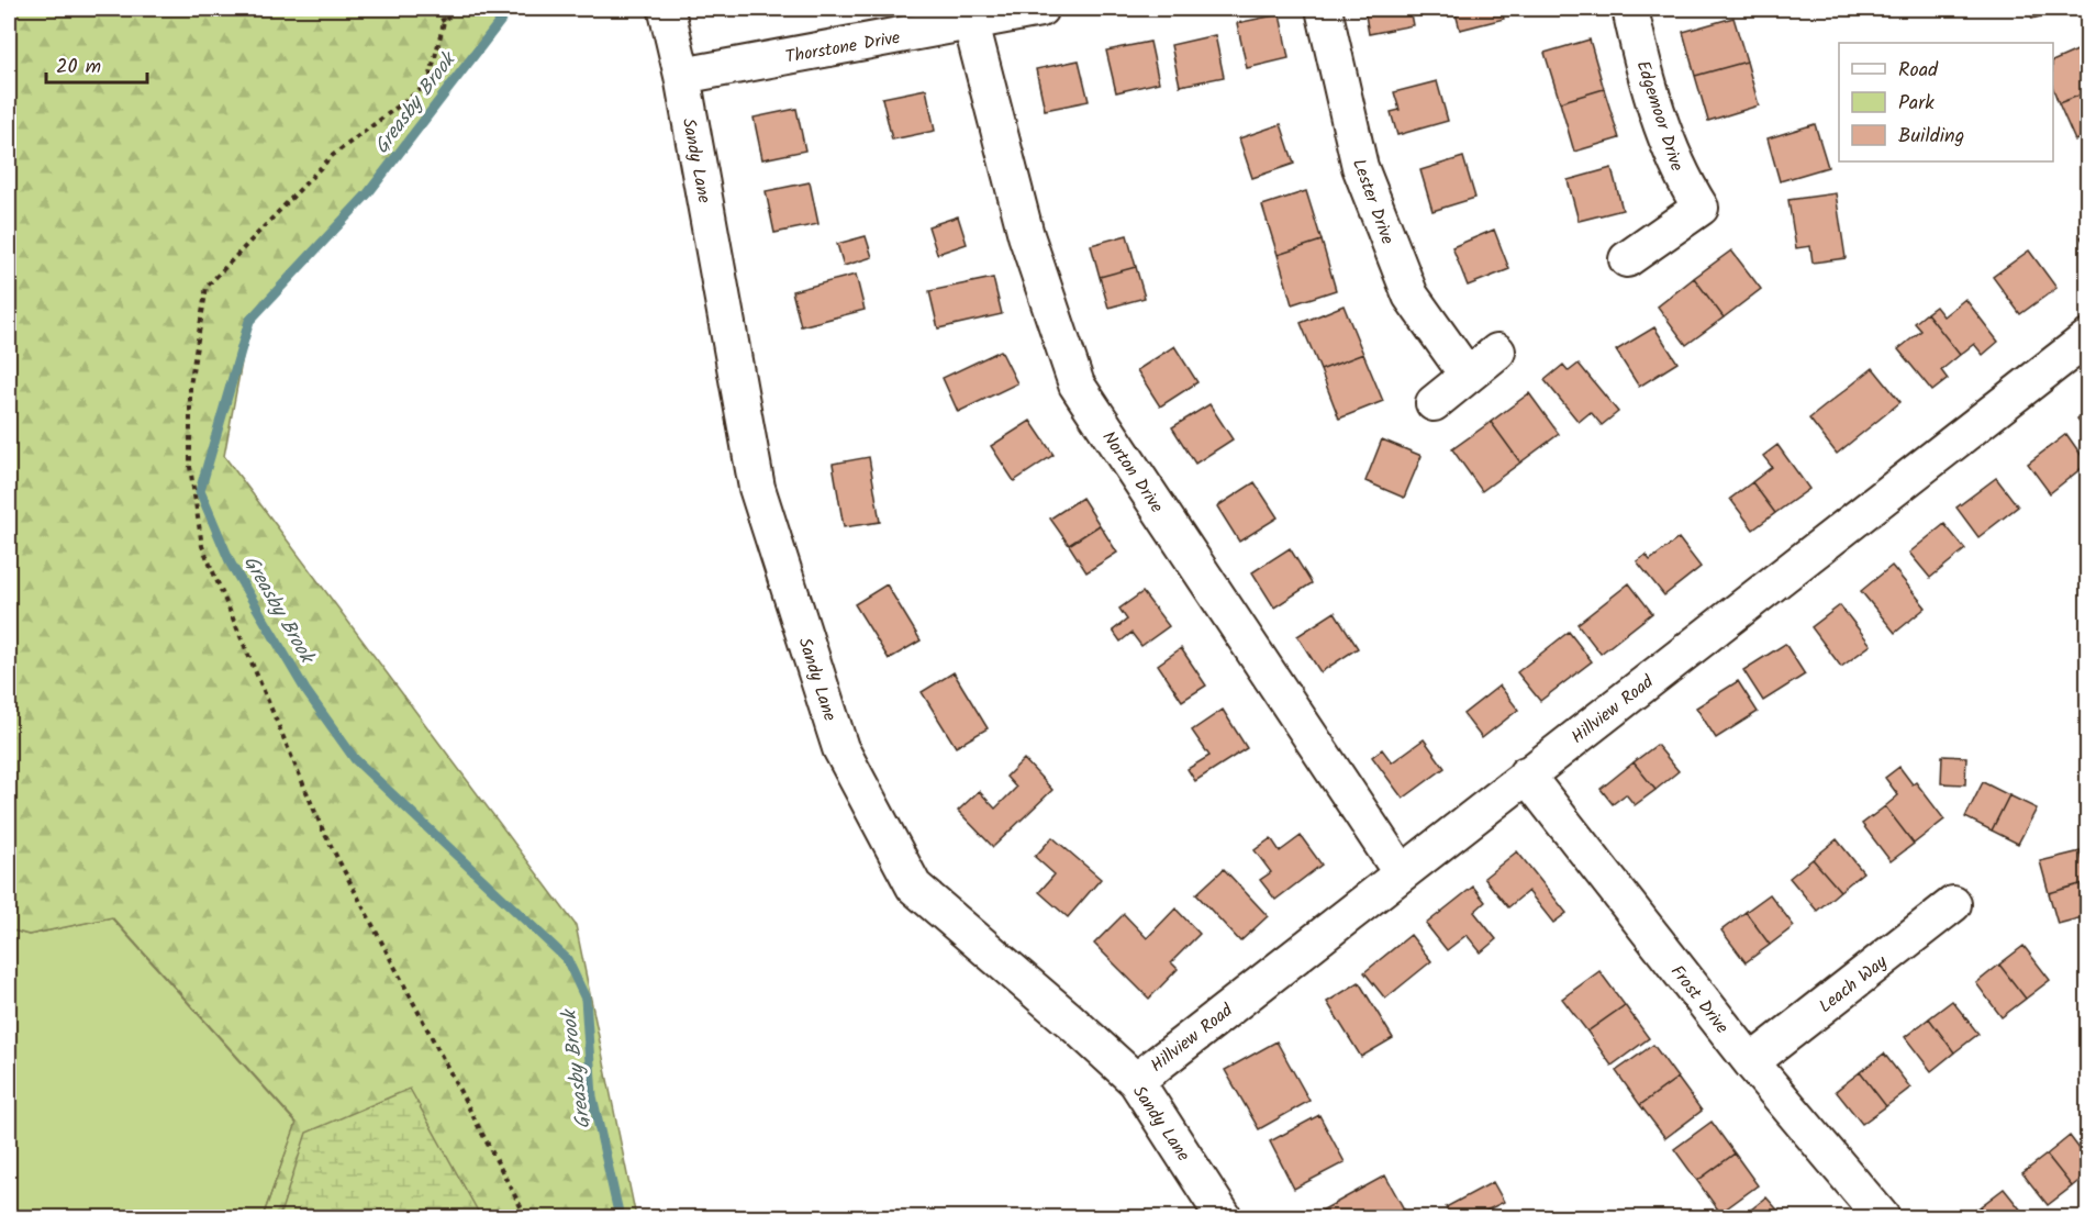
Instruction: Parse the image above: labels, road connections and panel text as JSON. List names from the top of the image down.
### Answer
{
  "streets": {
    "street": [
      "Thorstone Drive",
      "Edgemoor Drive",
      "Sandy Lane",
      "Lester Drive",
      "Norton Drive",
      "Hillview Road",
      "Leach Way",
      "Frost Drive"
    ]
  },
  "crossings": [
    ["Thorstone Drive", "Sandy Lane"],
    ["Thorstone Drive", "Norton Drive"],
    ["Sandy Lane", "Hillview Road"],
    ["Norton Drive", "Hillview Road"],
    ["Hillview Road", "Frost Drive"],
    ["Leach Way", "Frost Drive"]
  ],
  "water": ["Greasby Brook"],
  "legend": ["Road", "Park", "Building"],
  "scale_bar": "20 m"
}
